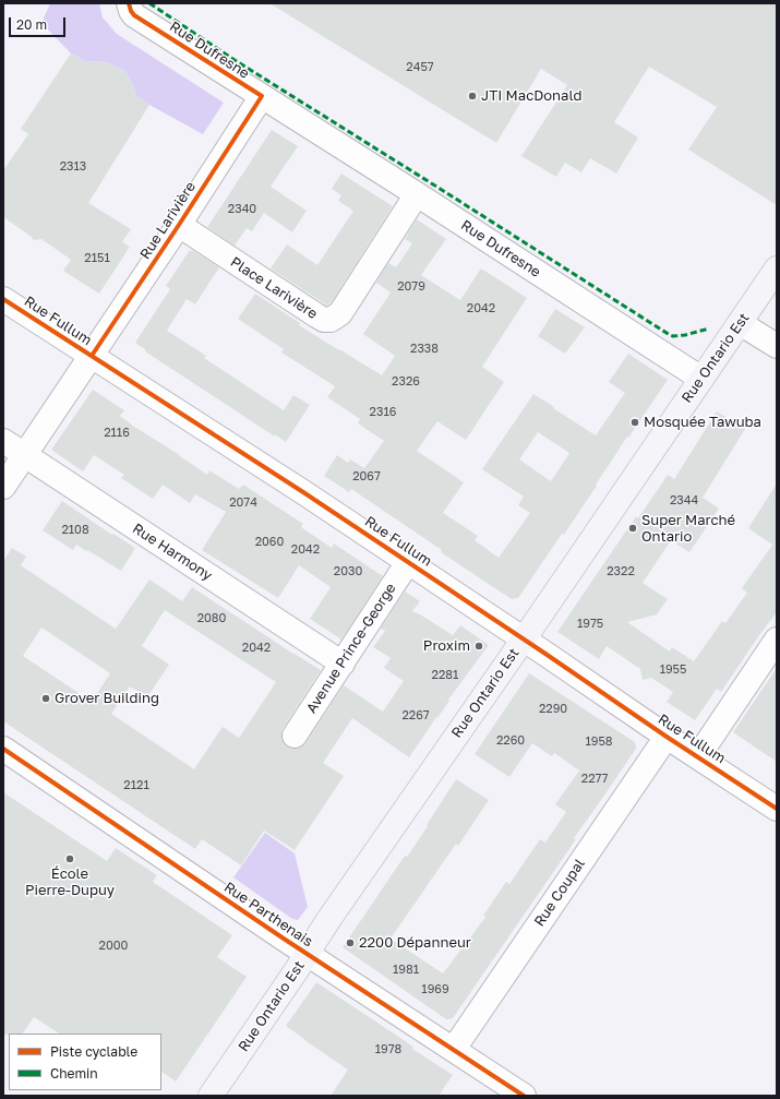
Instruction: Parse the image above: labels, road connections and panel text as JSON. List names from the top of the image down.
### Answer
{
  "streets": {
    "main road": ["Rue Ontario Est"],
    "street": [
      "Rue Dufresne",
      "Rue Larivière",
      "Place Larivière",
      "Rue Fullum",
      "Rue Harmony",
      "Avenue Prince-George",
      "Rue Coupal",
      "Rue Parthenais"
    ]
  },
  "crossings": [
    ["Rue Dufresne", "Rue Larivière"],
    ["Rue Dufresne", "Place Larivière"],
    ["Rue Dufresne", "Rue Ontario Est"],
    ["Rue Larivière", "Place Larivière"],
    ["Rue Larivière", "Rue Fullum"],
    ["Rue Larivière", "Rue Harmony"],
    ["Rue Fullum", "Rue Ontario Est"],
    ["Rue Fullum", "Avenue Prince-George"],
    ["Rue Fullum", "Rue Coupal"],
    ["Rue Ontario Est", "Rue Parthenais"],
    ["Rue Harmony", "Avenue Prince-George"],
    ["Rue Coupal", "Rue Parthenais"]
  ],
  "places": [
    "JTI MacDonald",
    "Mosquée Tawuba",
    "Super Marché Ontario",
    "Proxim",
    "Grover Building",
    "École Pierre-Dupuy",
    "2200 Dépanneur"
  ],
  "house_numbers": [
    "2457",
    "2313",
    "2340",
    "2151",
    "2079",
    "2042",
    "2338",
    "2326",
    "2316",
    "2116",
    "2067",
    "2344",
    "2074",
    "2108",
    "2060",
    "2042",
    "2030",
    "2322",
    "2080",
    "1975",
    "2042",
    "1955",
    "2281",
    "2290",
    "2267",
    "2260",
    "1958",
    "2277",
    "2121",
    "2000",
    "1981",
    "1969",
    "1978"
  ],
  "legend": ["Piste cyclable", "Chemin"],
  "scale_bar": "20 m"
}
